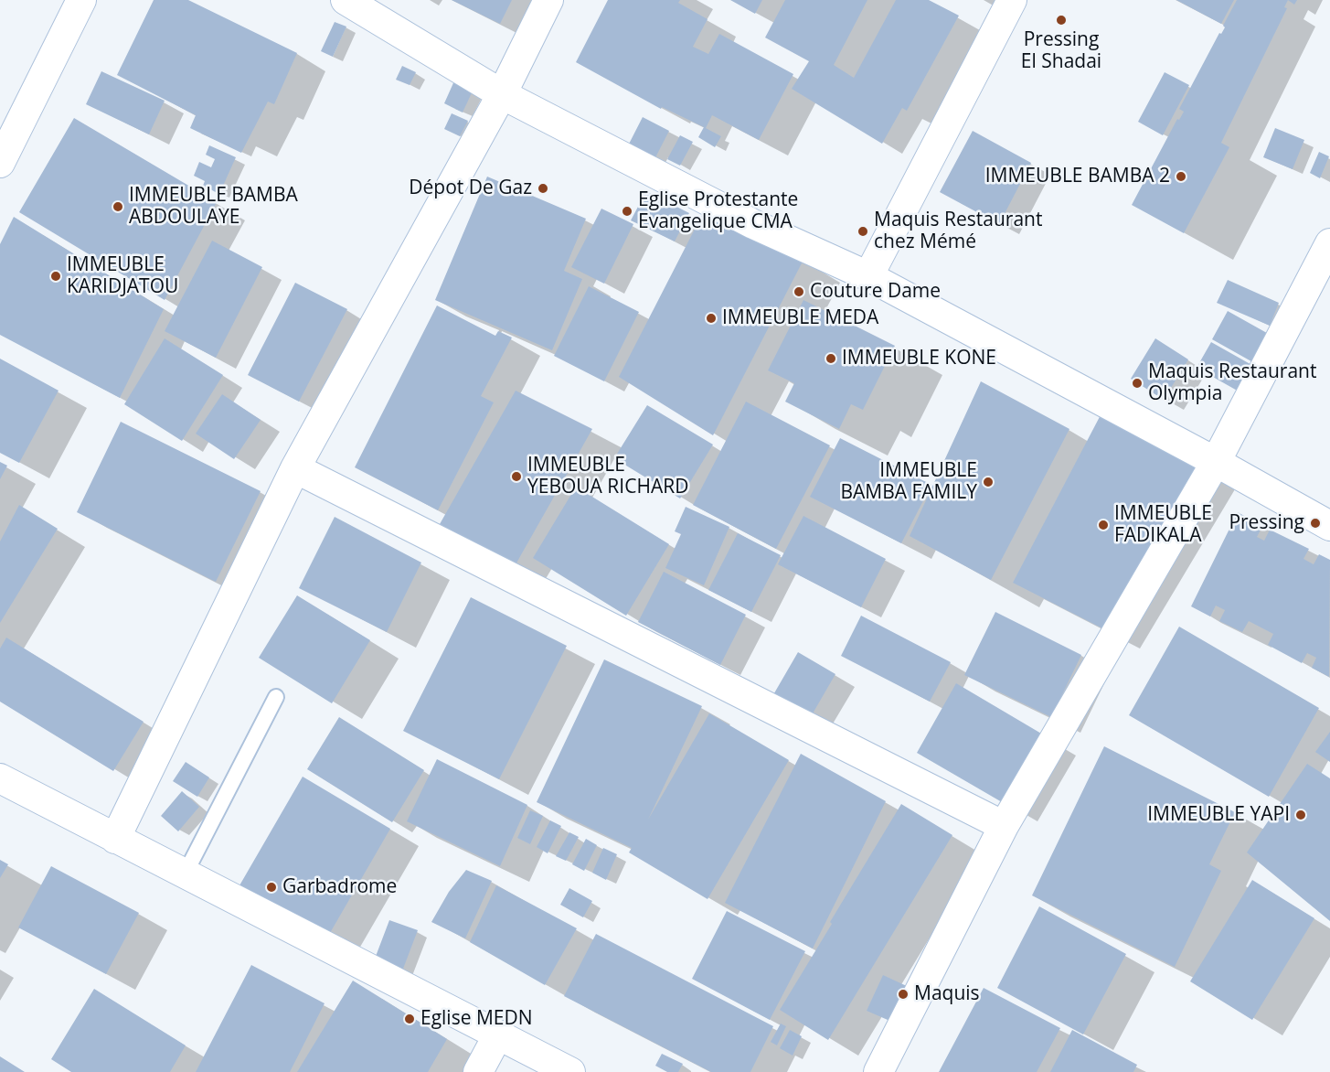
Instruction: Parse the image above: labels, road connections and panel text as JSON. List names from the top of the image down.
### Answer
{
  "places": [
    "Pressing El Shadai",
    "IMMEUBLE BAMBA 2",
    "Dépot De Gaz",
    "IMMEUBLE BAMBA ABDOULAYE",
    "Eglise Protestante Evangelique CMA",
    "Maquis Restaurant chez Mémé",
    "IMMEUBLE KARIDJATOU",
    "Couture Dame",
    "IMMEUBLE MEDA",
    "IMMEUBLE KONE",
    "Maquis Restaurant Olympia",
    "IMMEUBLE YEBOUA RICHARD",
    "IMMEUBLE BAMBA FAMILY",
    "Pressing",
    "IMMEUBLE FADIKALA",
    "IMMEUBLE YAPI",
    "Garbadrome",
    "Maquis",
    "Eglise MEDN"
  ]
}
